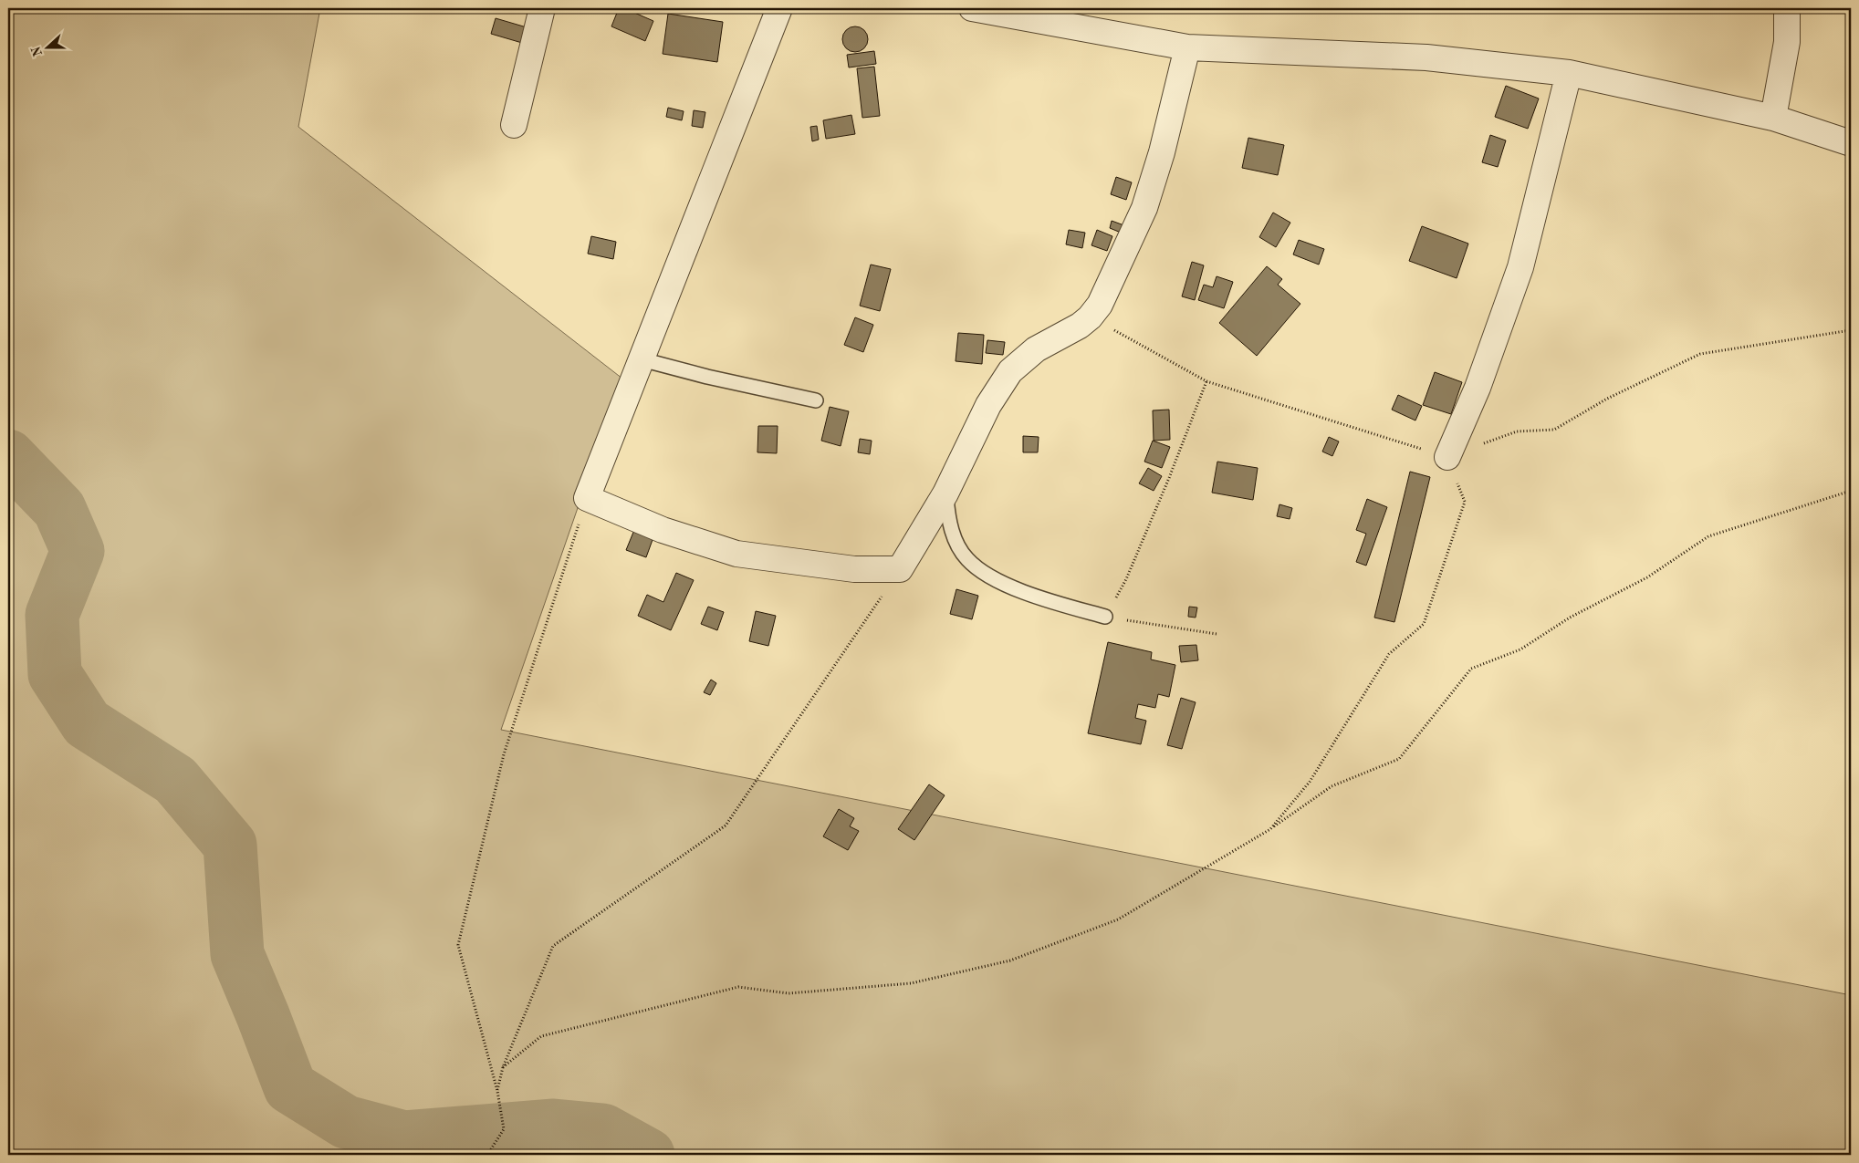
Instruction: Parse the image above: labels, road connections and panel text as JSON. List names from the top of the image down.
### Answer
{
  "north": "left"
}
